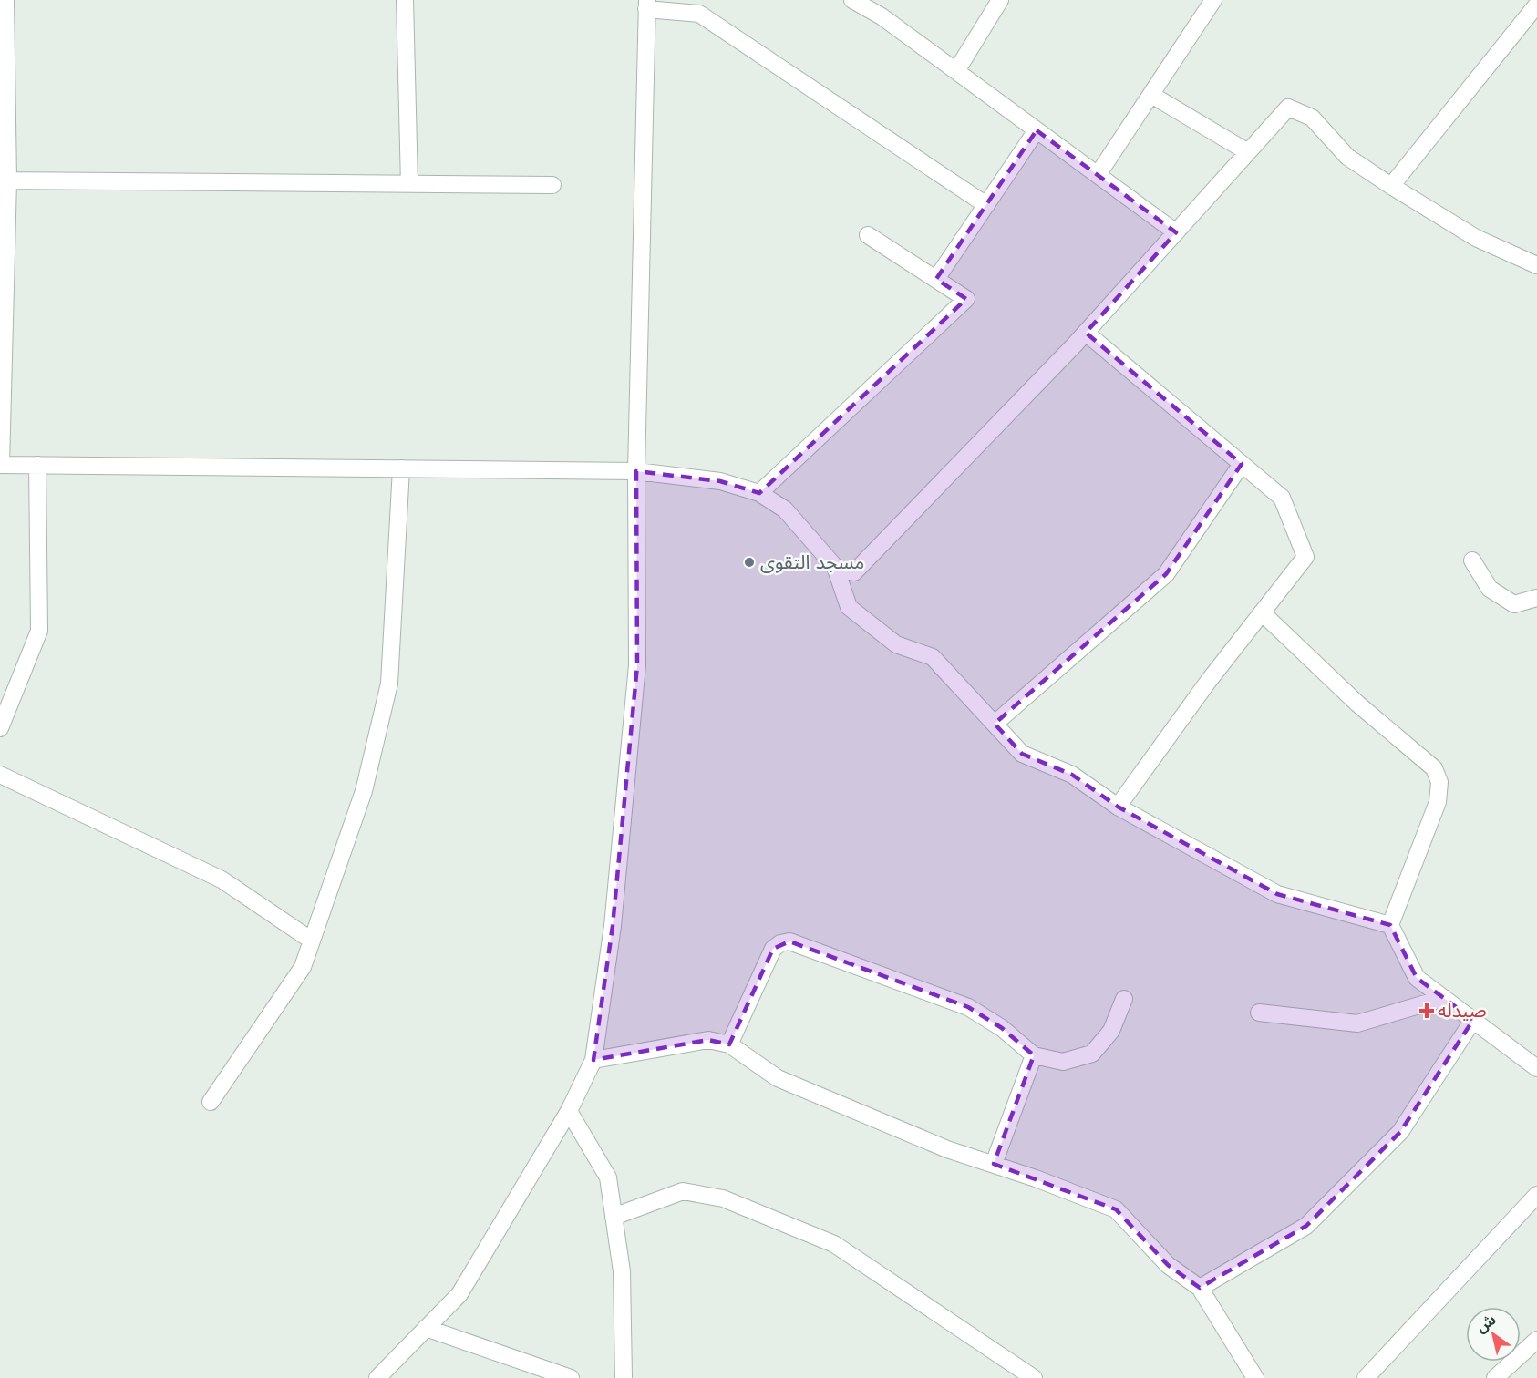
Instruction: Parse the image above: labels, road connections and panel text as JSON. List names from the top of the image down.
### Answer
{
  "places": {
    "other": ["مسجد التقوى"],
    "health": ["صيدله"]
  },
  "north": "top left"
}
